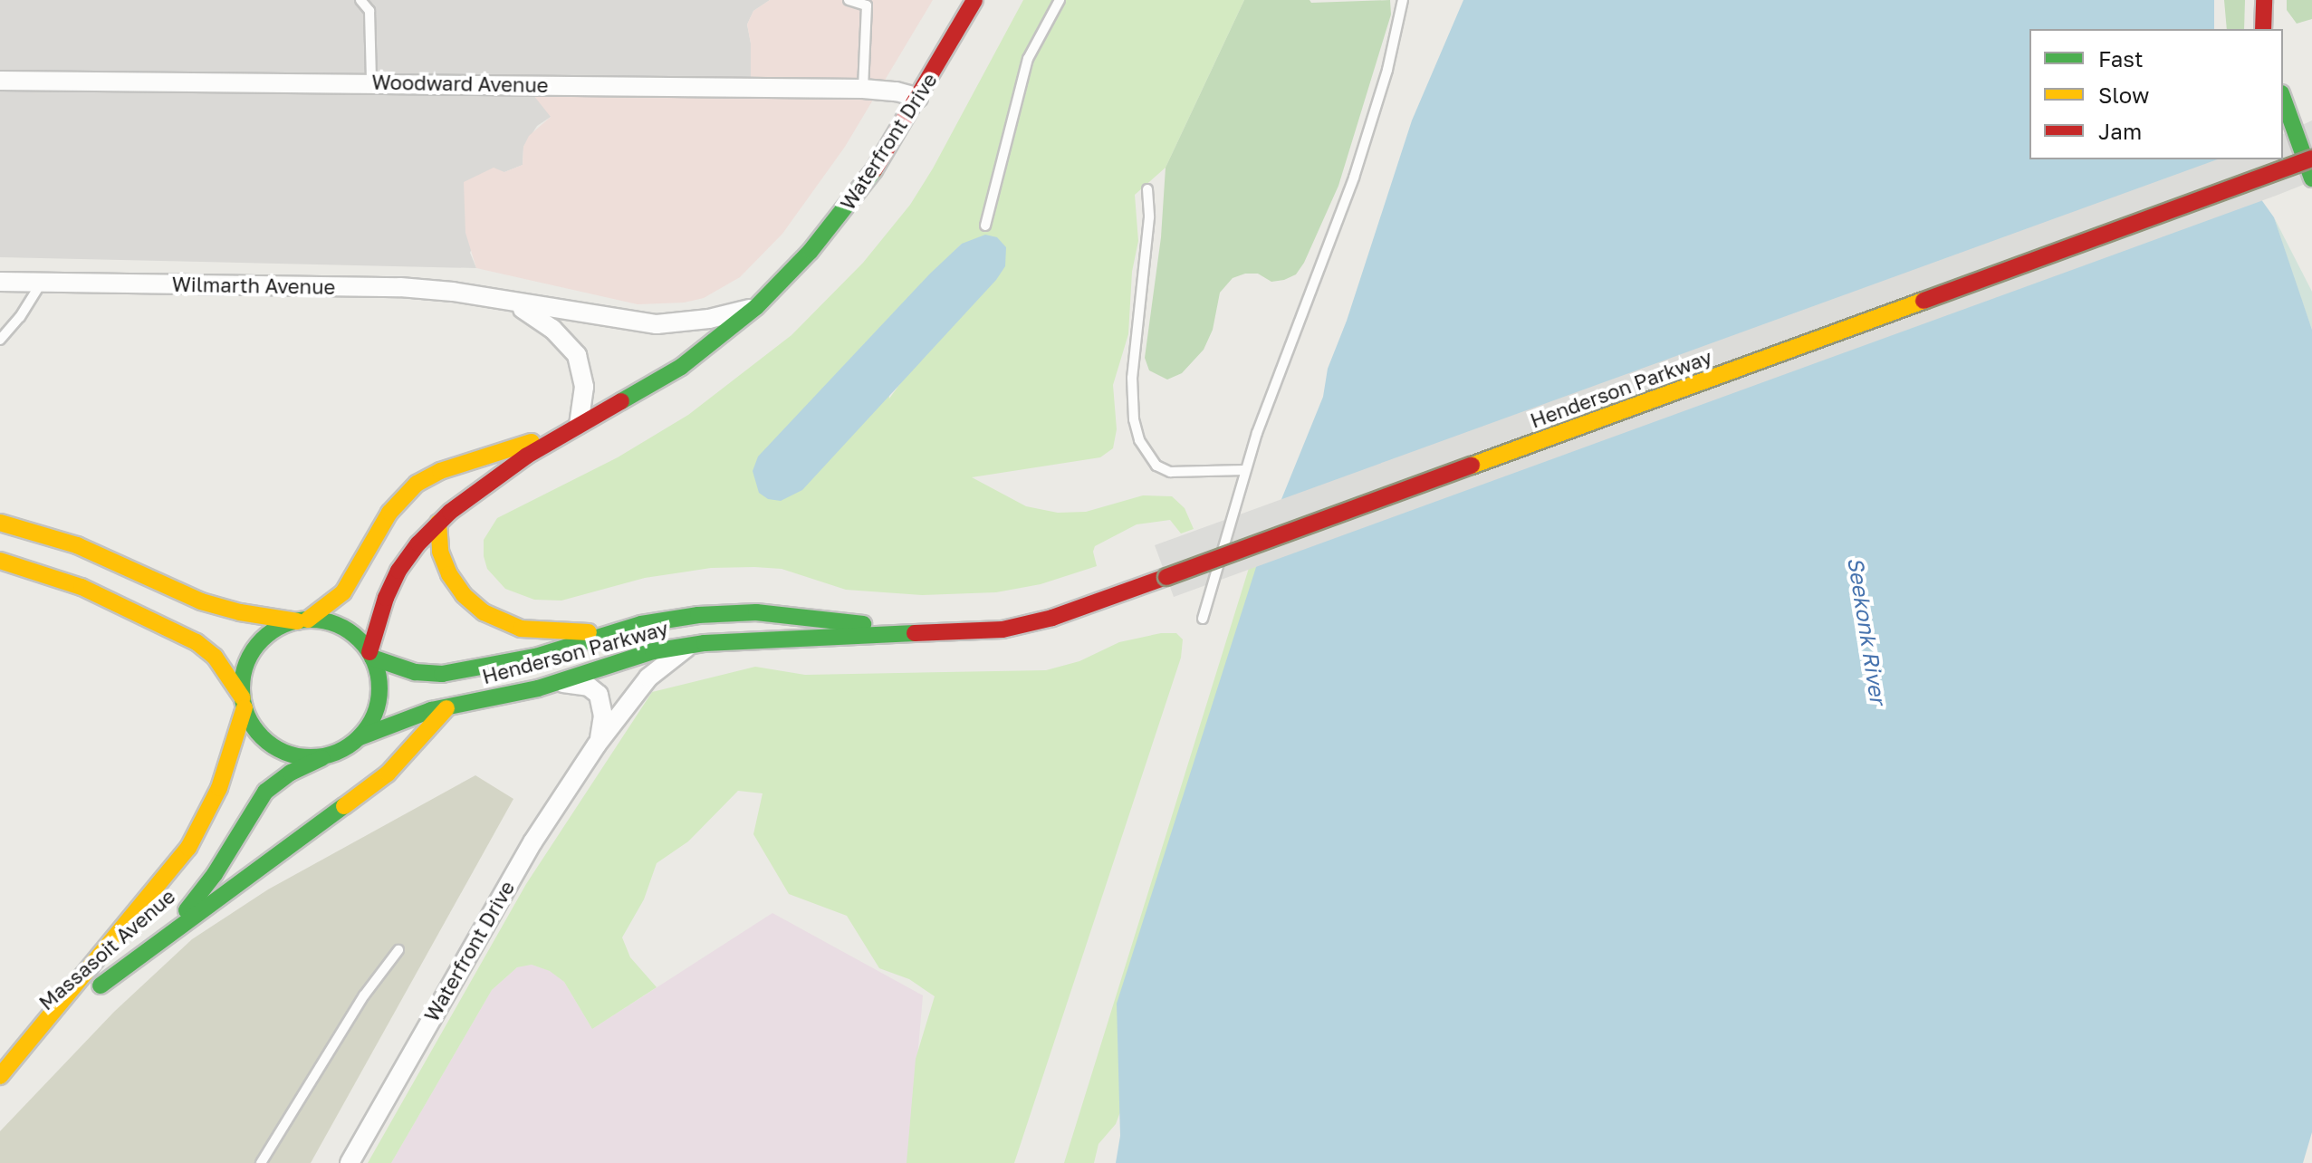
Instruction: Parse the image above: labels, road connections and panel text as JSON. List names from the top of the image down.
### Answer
{
  "streets": {
    "main road": ["Waterfront Drive", "Henderson Parkway", "Massasoit Avenue"],
    "street": ["Woodward Avenue", "Wilmarth Avenue"]
  },
  "crossings": [
    ["Woodward Avenue", "Waterfront Drive"],
    ["Waterfront Drive", "Wilmarth Avenue"],
    ["Waterfront Drive", "Henderson Parkway"],
    ["Waterfront Drive", "Massasoit Avenue"],
    ["Henderson Parkway", "Massasoit Avenue"]
  ],
  "water": ["Seekonk River"],
  "legend": ["Fast", "Slow", "Jam"]
}
